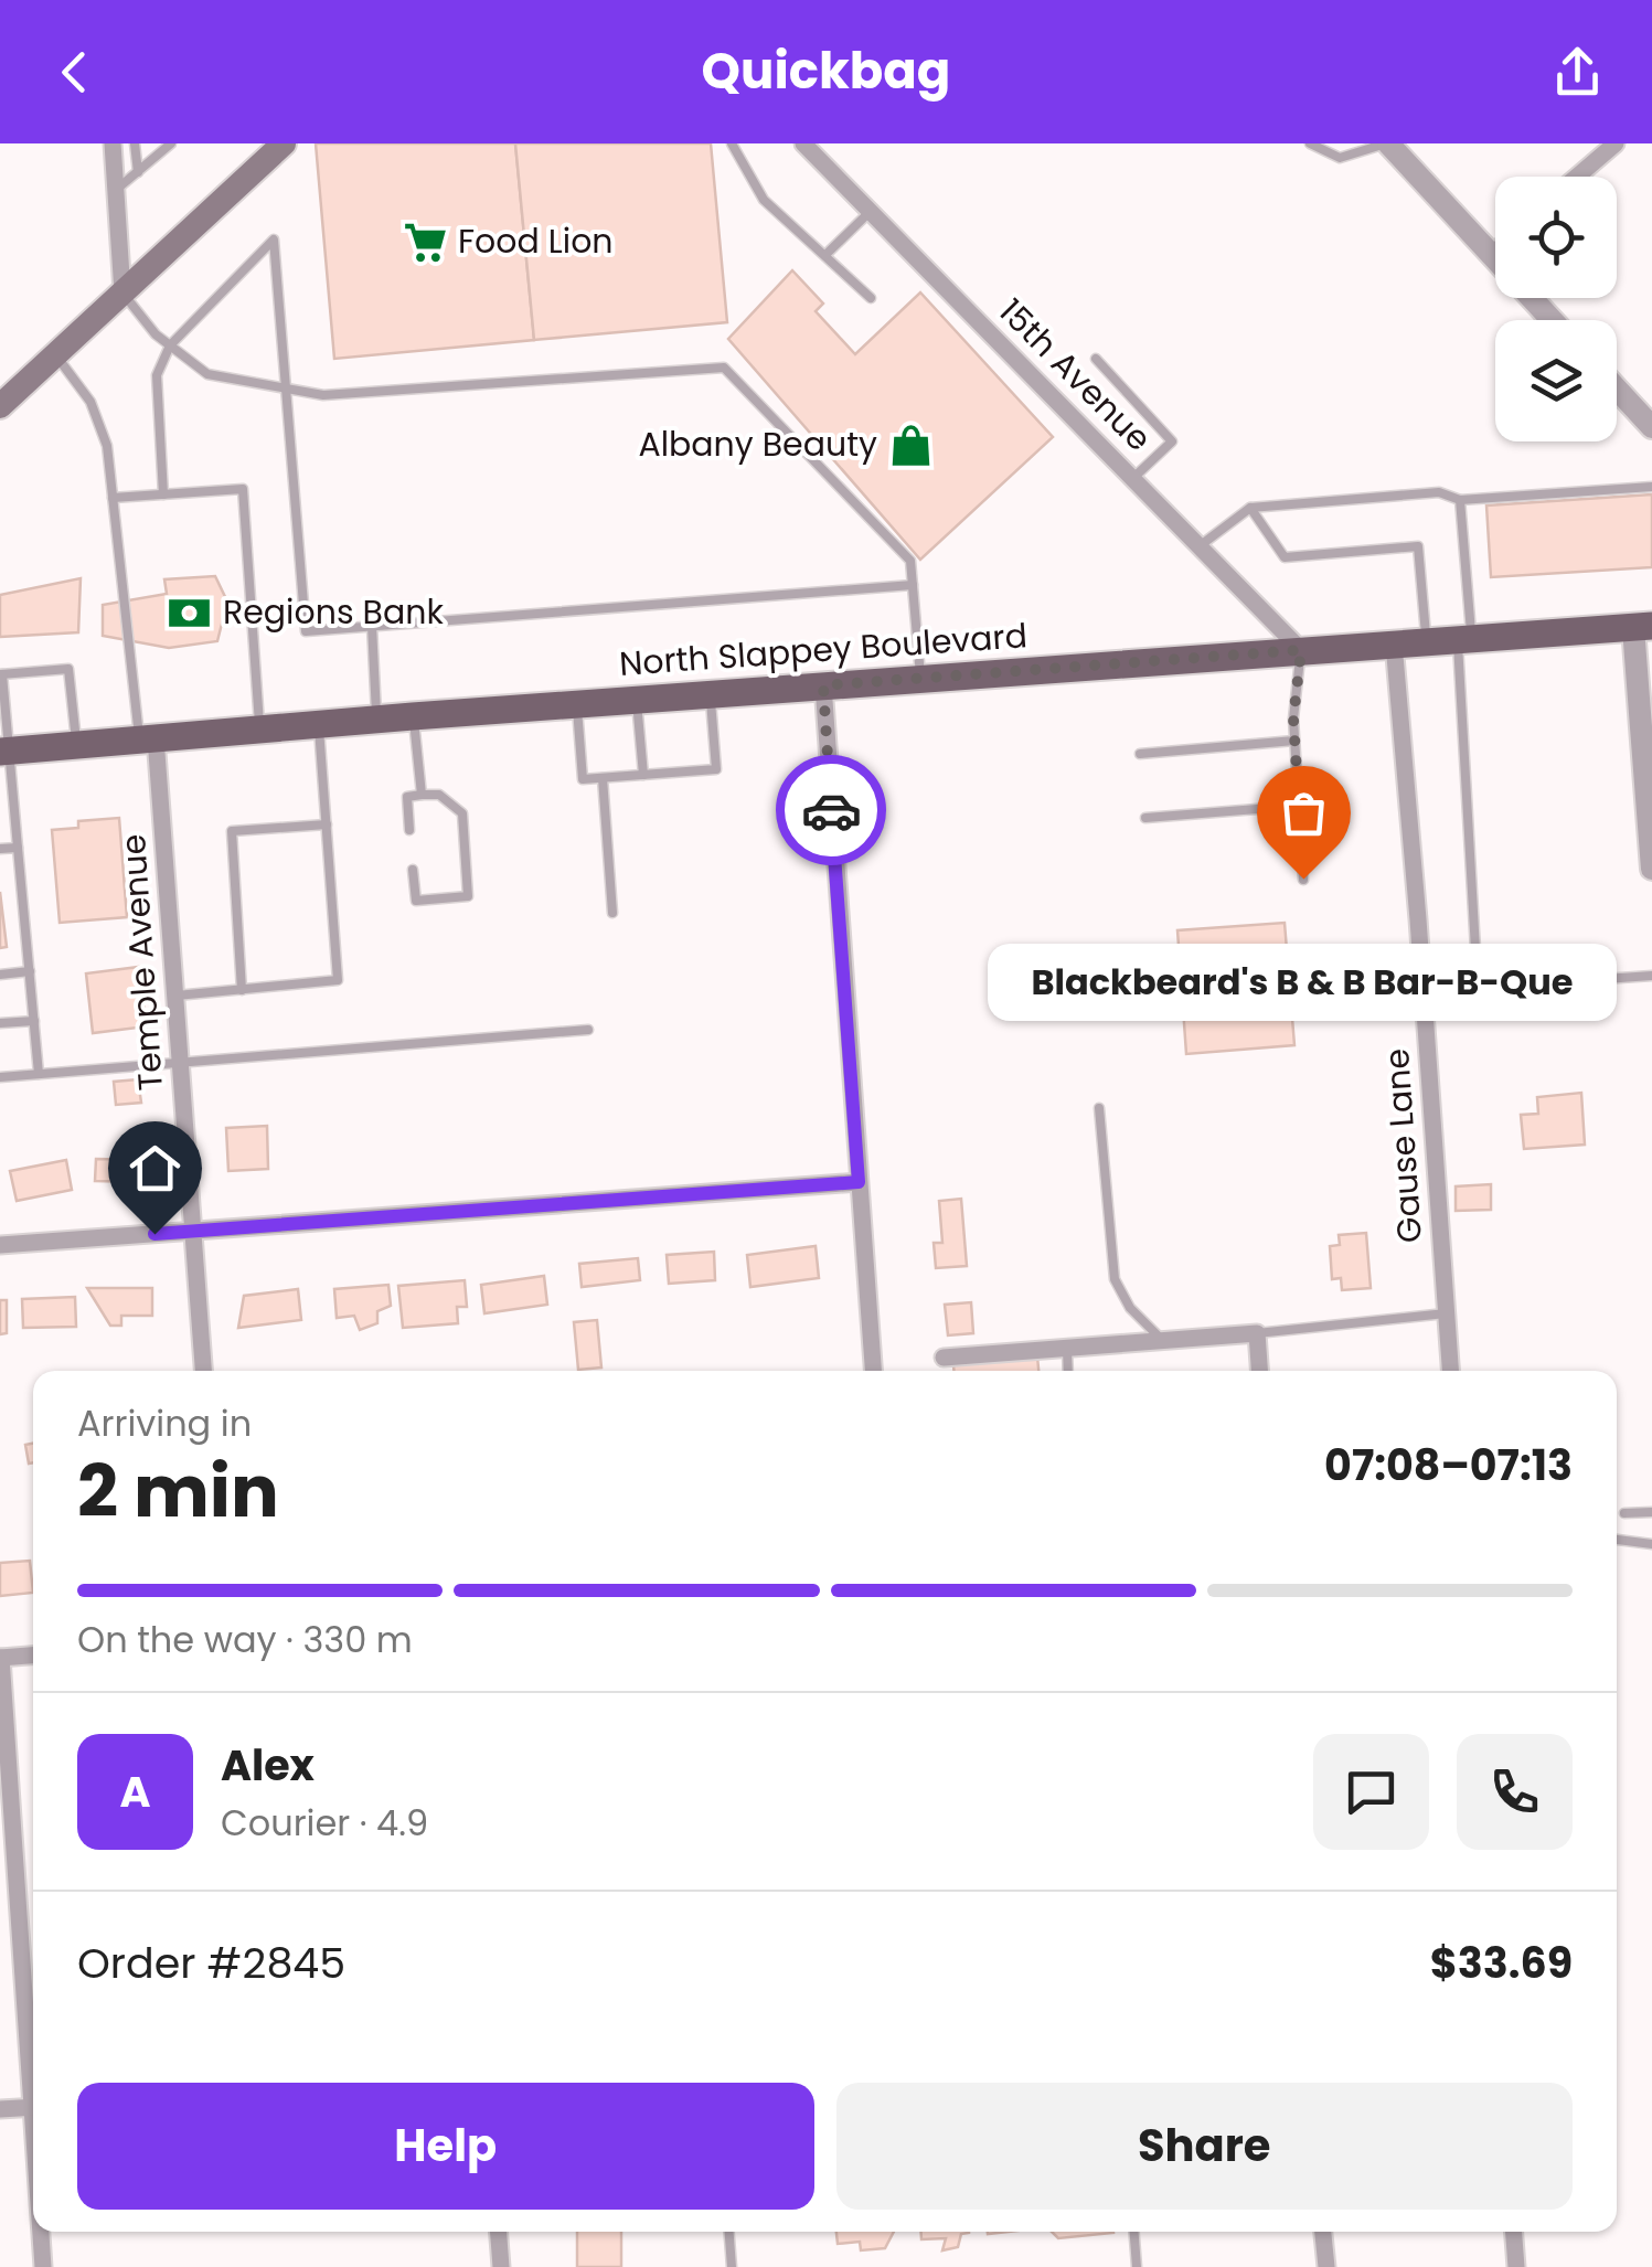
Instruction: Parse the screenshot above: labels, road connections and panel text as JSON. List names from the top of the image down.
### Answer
{
  "streets": {
    "main road": ["North Slappey Boulevard"],
    "street": ["15th Avenue", "Temple Avenue", "Gause Lane"]
  },
  "crossings": [
    ["15th Avenue", "North Slappey Boulevard"],
    ["North Slappey Boulevard", "Temple Avenue"],
    ["North Slappey Boulevard", "Gause Lane"]
  ],
  "places": {
    "supermarket": ["Food Lion"],
    "shop": ["Albany Beauty"],
    "bank": ["Regions Bank"],
    "other": ["Blackbeard's B & B Bar-B-Que"]
  },
  "page": {
    "header": "Quickbag",
    "bubble": "Blackbeard's B & B Bar-B-Que",
    "heading": ["2 min", "Arriving in", "07:08–07:13"],
    "panel": [
      "Alex",
      "Courier · 4.9",
      "Order #2845",
      "$33.69"
    ],
    "bar": "On the way · 330 m",
    "round": "A",
    "buttons": ["Help", "Share"]
  }
}
